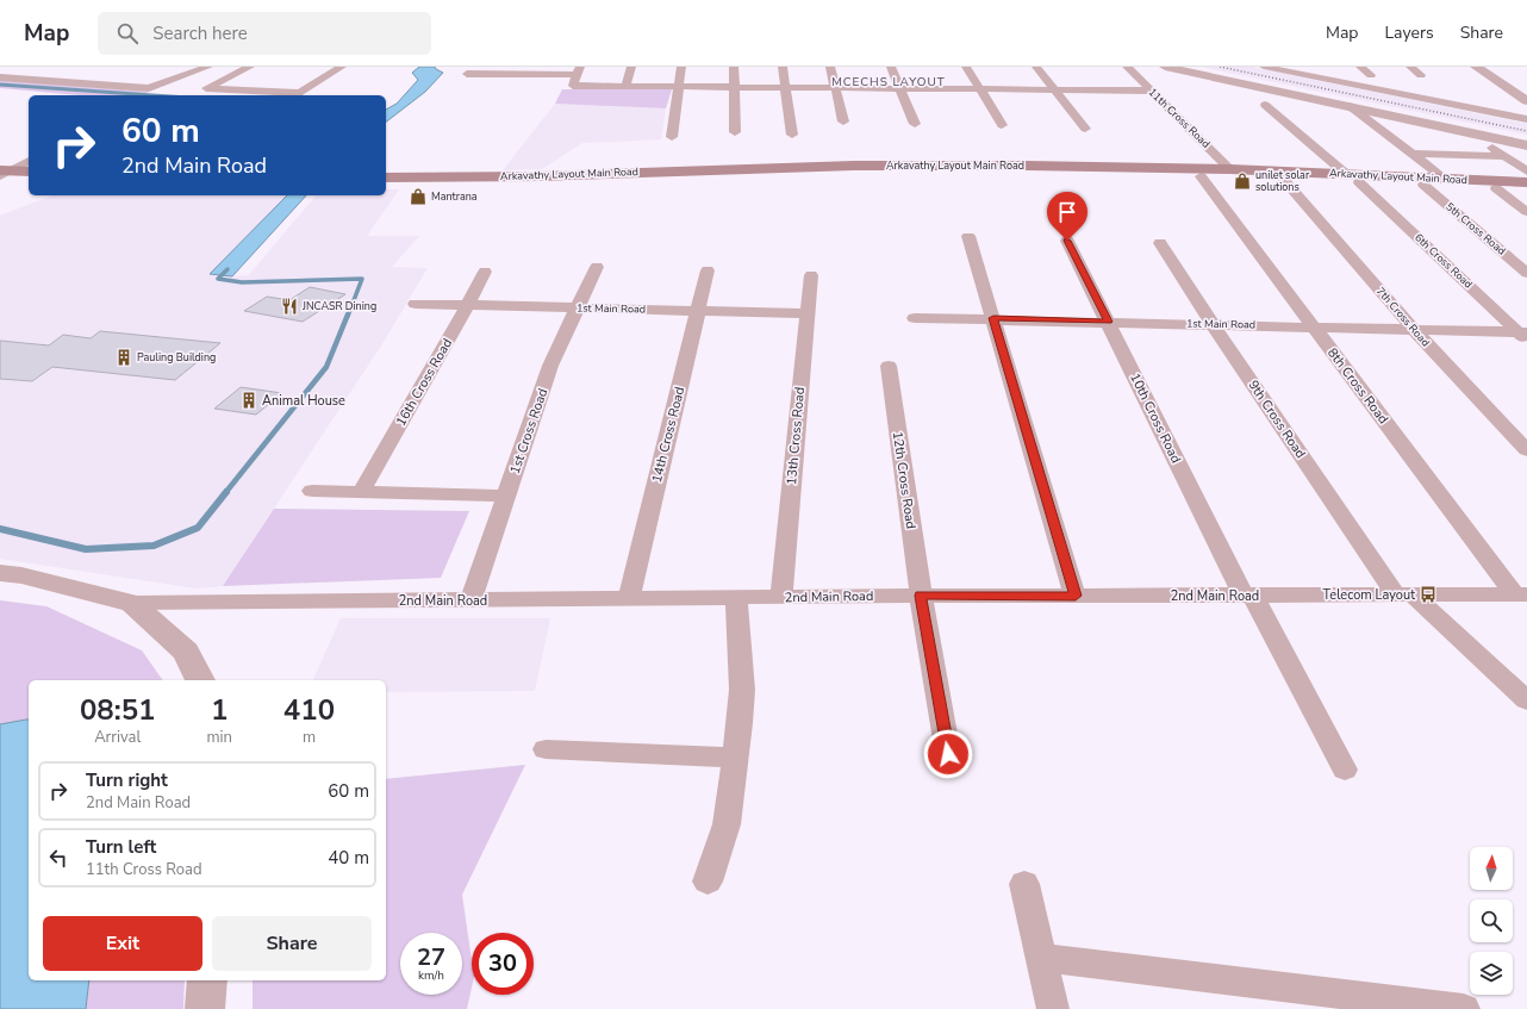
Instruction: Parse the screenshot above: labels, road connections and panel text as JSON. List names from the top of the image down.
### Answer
{
  "streets": {
    "main road": ["Arkavathy Layout Main Road"],
    "street": [
      "11th Cross Road",
      "5th Cross Road",
      "6th Cross Road",
      "1st Main Road",
      "7th Cross Road",
      "16th Cross Road",
      "8th Cross Road",
      "10th Cross Road",
      "9th Cross Road",
      "1st Cross Road",
      "14th Cross Road",
      "13th Cross Road",
      "12th Cross Road",
      "2nd Main Road"
    ]
  },
  "crossings": [
    ["11th Cross Road", "Arkavathy Layout Main Road"],
    ["Arkavathy Layout Main Road", "5th Cross Road"],
    ["Arkavathy Layout Main Road", "6th Cross Road"],
    ["Arkavathy Layout Main Road", "7th Cross Road"],
    ["Arkavathy Layout Main Road", "8th Cross Road"],
    ["6th Cross Road", "1st Main Road"],
    ["1st Main Road", "7th Cross Road"],
    ["1st Main Road", "16th Cross Road"],
    ["1st Main Road", "8th Cross Road"],
    ["1st Main Road", "10th Cross Road"],
    ["1st Main Road", "9th Cross Road"],
    ["1st Main Road", "1st Cross Road"],
    ["1st Main Road", "14th Cross Road"],
    ["1st Main Road", "13th Cross Road"],
    ["8th Cross Road", "2nd Main Road"],
    ["10th Cross Road", "2nd Main Road"],
    ["9th Cross Road", "2nd Main Road"],
    ["1st Cross Road", "2nd Main Road"],
    ["14th Cross Road", "2nd Main Road"],
    ["13th Cross Road", "2nd Main Road"],
    ["12th Cross Road", "2nd Main Road"]
  ],
  "districts": ["MCECHS LAYOUT"],
  "places": {
    "shop": ["unilet solar solutions", "Mantrana"],
    "restaurant": ["JNCASR Dining"],
    "building": ["Pauling Building", "Animal House"],
    "bus stop": ["Telecom Layout"]
  },
  "north": "top",
  "page": {
    "header": "Map",
    "search": "Search here",
    "nav": ["Map", "Layers", "Share"],
    "turn": ["60 m", "2nd Main Road"],
    "eta": [
      "08:51",
      "Arrival",
      "1",
      "min",
      "410",
      "m"
    ],
    "list": [
      {
        "name": "Turn right",
        "note": "2nd Main Road",
        "value": "60 m"
      },
      {
        "name": "Turn left",
        "note": "11th Cross Road",
        "value": "40 m"
      }
    ],
    "buttons": ["Exit", "Share"],
    "speed": "27 km/h",
    "limit": "30"
  }
}
